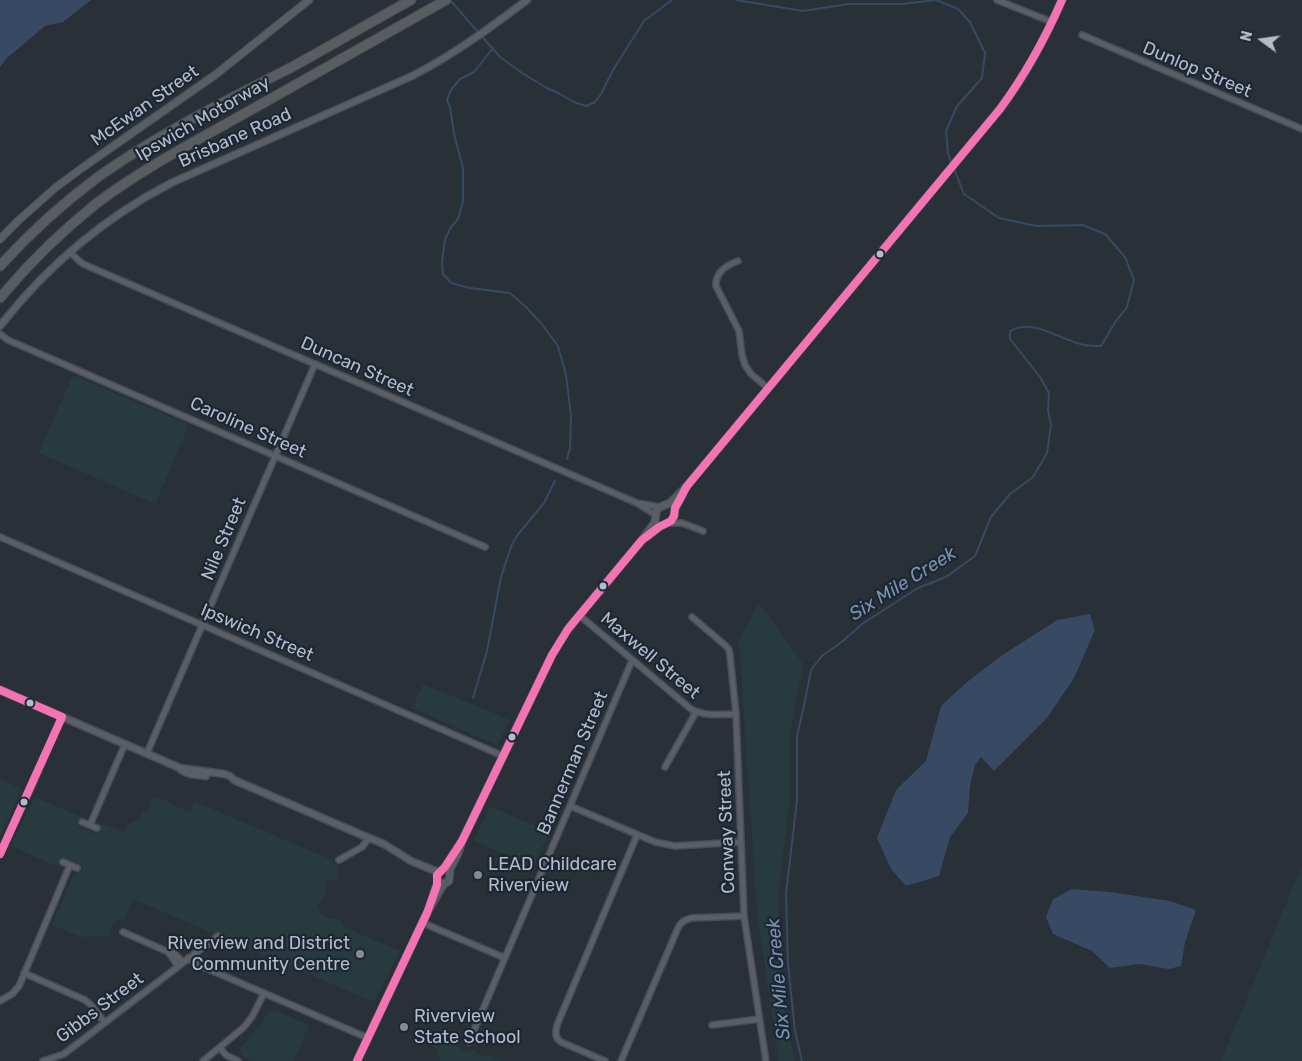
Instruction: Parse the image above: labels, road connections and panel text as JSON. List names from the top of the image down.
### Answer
{
  "streets": {
    "highway": ["Ipswich Motorway"],
    "main road": ["McEwan Street"],
    "street": [
      "Dunlop Street",
      "Brisbane Road",
      "Duncan Street",
      "Caroline Street",
      "Nile Street",
      "Ipswich Street",
      "Maxwell Street",
      "Bannerman Street",
      "Conway Street",
      "Gibbs Street"
    ]
  },
  "crossings": [
    ["Brisbane Road", "Duncan Street"],
    ["Duncan Street", "Nile Street"],
    ["Caroline Street", "Nile Street"],
    ["Nile Street", "Ipswich Street"],
    ["Maxwell Street", "Bannerman Street"],
    ["Maxwell Street", "Conway Street"]
  ],
  "water": ["Six Mile Creek"],
  "places": ["LEAD Childcare Riverview", "Riverview and District Community Centre", "Riverview State School"],
  "north": "left"
}
